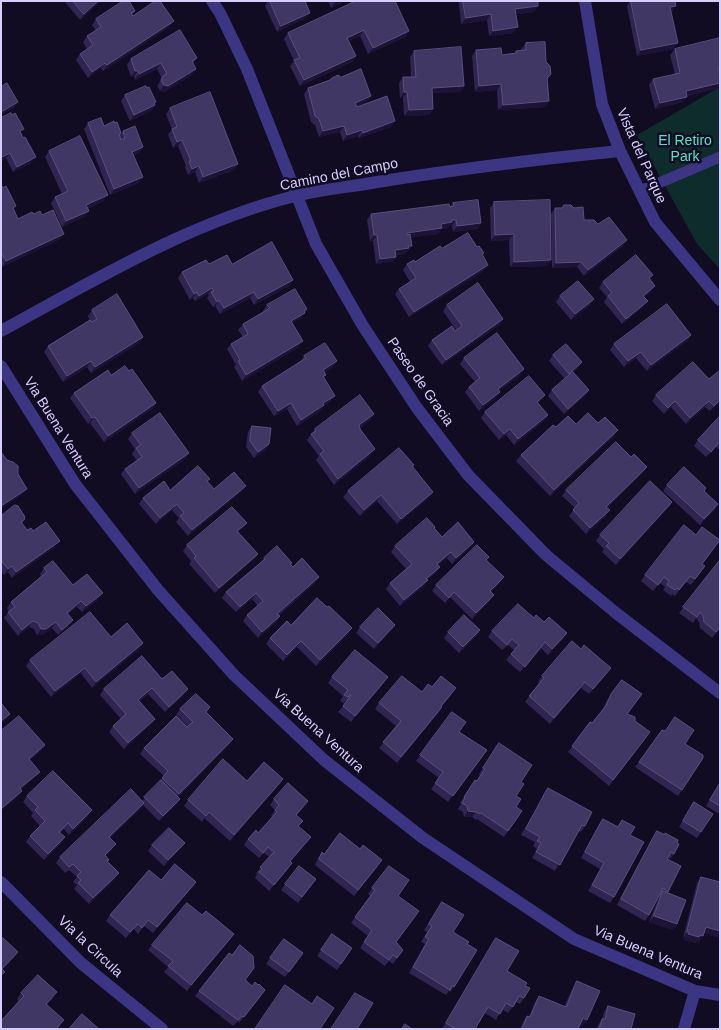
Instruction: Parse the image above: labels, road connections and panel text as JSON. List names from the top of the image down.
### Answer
{
  "streets": {
    "street": [
      "Vista del Parque",
      "Camino del Campo",
      "Paseo de Gracia",
      "Via Buena Ventura",
      "Via la Circula"
    ]
  },
  "crossings": [
    ["Vista del Parque", "Camino del Campo"],
    ["Camino del Campo", "Paseo de Gracia"]
  ],
  "parks": ["El Retiro Park"]
}
